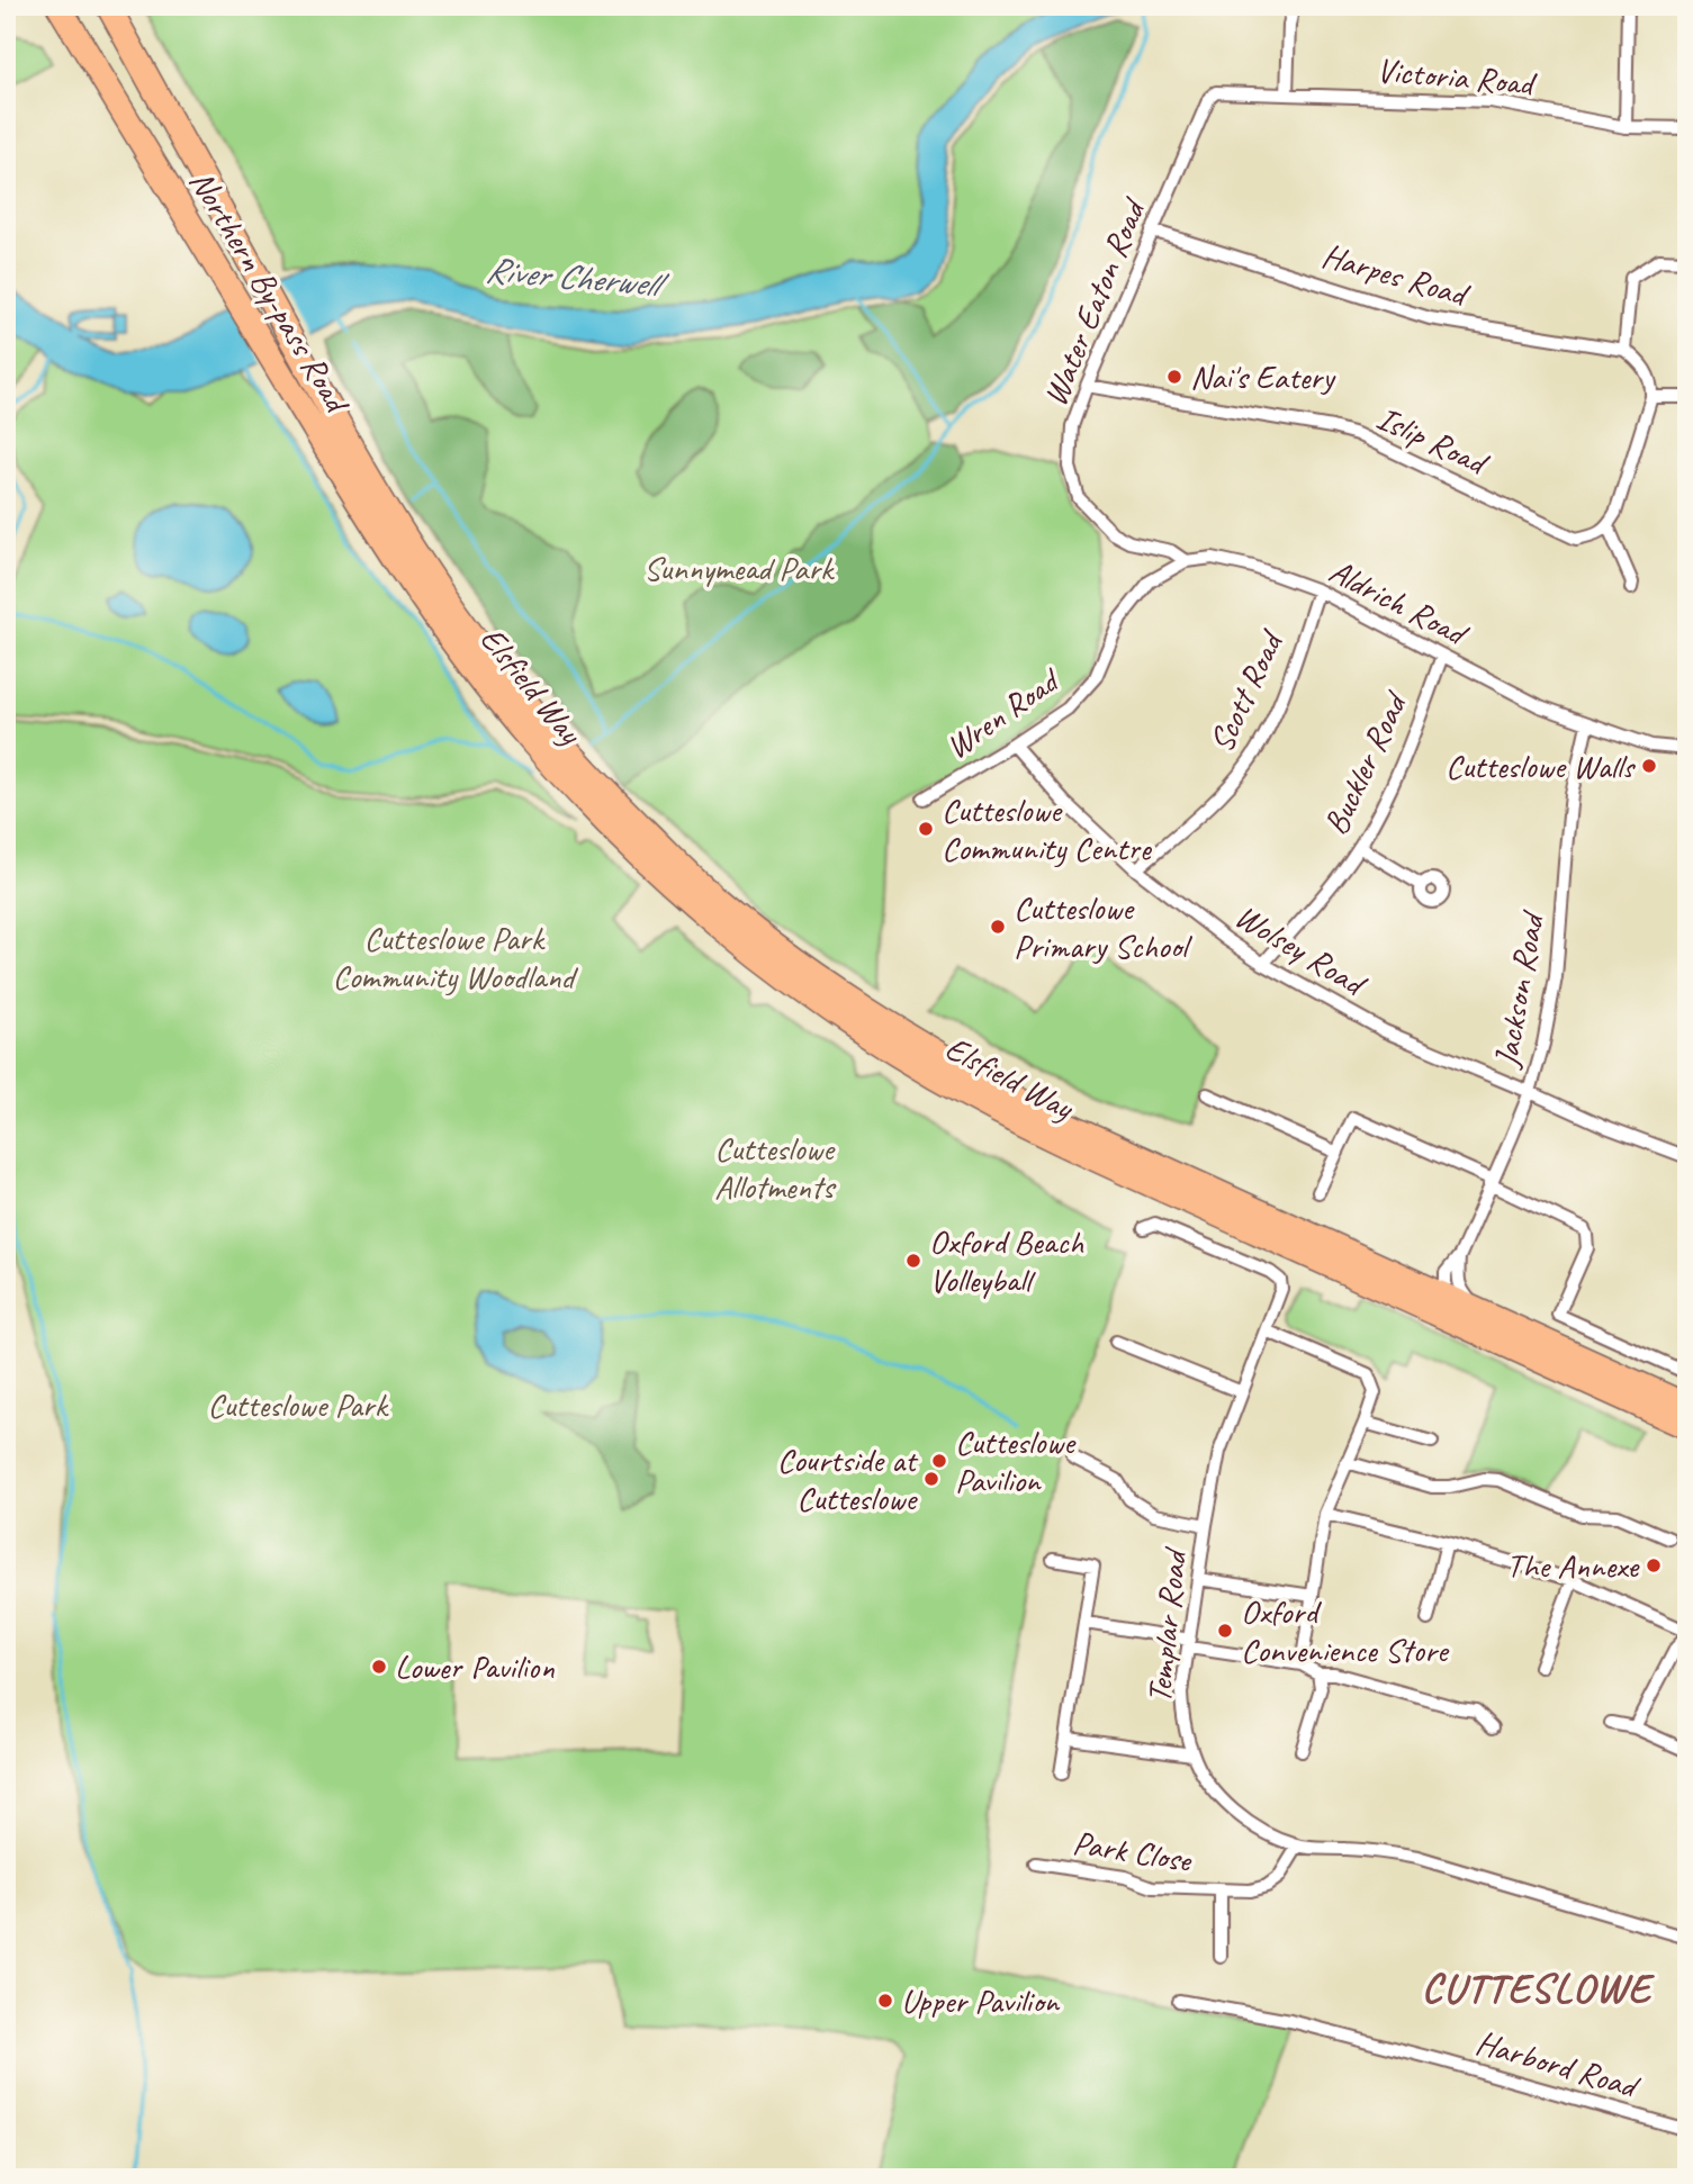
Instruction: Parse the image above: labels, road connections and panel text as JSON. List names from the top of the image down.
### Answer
{
  "streets": {
    "highway": ["Northern By-pass Road", "Elsfield Way"],
    "street": [
      "Victoria Road",
      "Harpes Road",
      "Water Eaton Road",
      "Islip Road",
      "Aldrich Road",
      "Scott Road",
      "Wren Road",
      "Buckler Road",
      "Wolsey Road",
      "Jackson Road",
      "Templar Road",
      "Park Close",
      "Harbord Road"
    ]
  },
  "crossings": [
    ["Victoria Road", "Water Eaton Road"],
    ["Harpes Road", "Water Eaton Road"],
    ["Northern By-pass Road", "Elsfield Way"],
    ["Water Eaton Road", "Islip Road"],
    ["Water Eaton Road", "Aldrich Road"],
    ["Aldrich Road", "Scott Road"],
    ["Aldrich Road", "Wren Road"],
    ["Aldrich Road", "Buckler Road"],
    ["Aldrich Road", "Jackson Road"],
    ["Elsfield Way", "Jackson Road"],
    ["Scott Road", "Wolsey Road"],
    ["Wren Road", "Wolsey Road"],
    ["Buckler Road", "Wolsey Road"],
    ["Wolsey Road", "Jackson Road"],
    ["Templar Road", "Park Close"]
  ],
  "districts": ["CUTTESLOWE"],
  "water": ["River Cherwell"],
  "parks": [
    "Sunnymead Park",
    "Cutteslowe Park Community Woodland",
    "Cutteslowe Allotments",
    "Cutteslowe Park"
  ],
  "places": [
    "Nai's Eatery",
    "Cutteslowe Walls",
    "Cutteslowe Community Centre",
    "Cutteslowe Primary School",
    "Oxford Beach Volleyball",
    "Cutteslowe Pavilion",
    "Courtside at Cutteslowe",
    "The Annexe",
    "Oxford Convenience Store",
    "Lower Pavilion",
    "Upper Pavilion"
  ]
}
